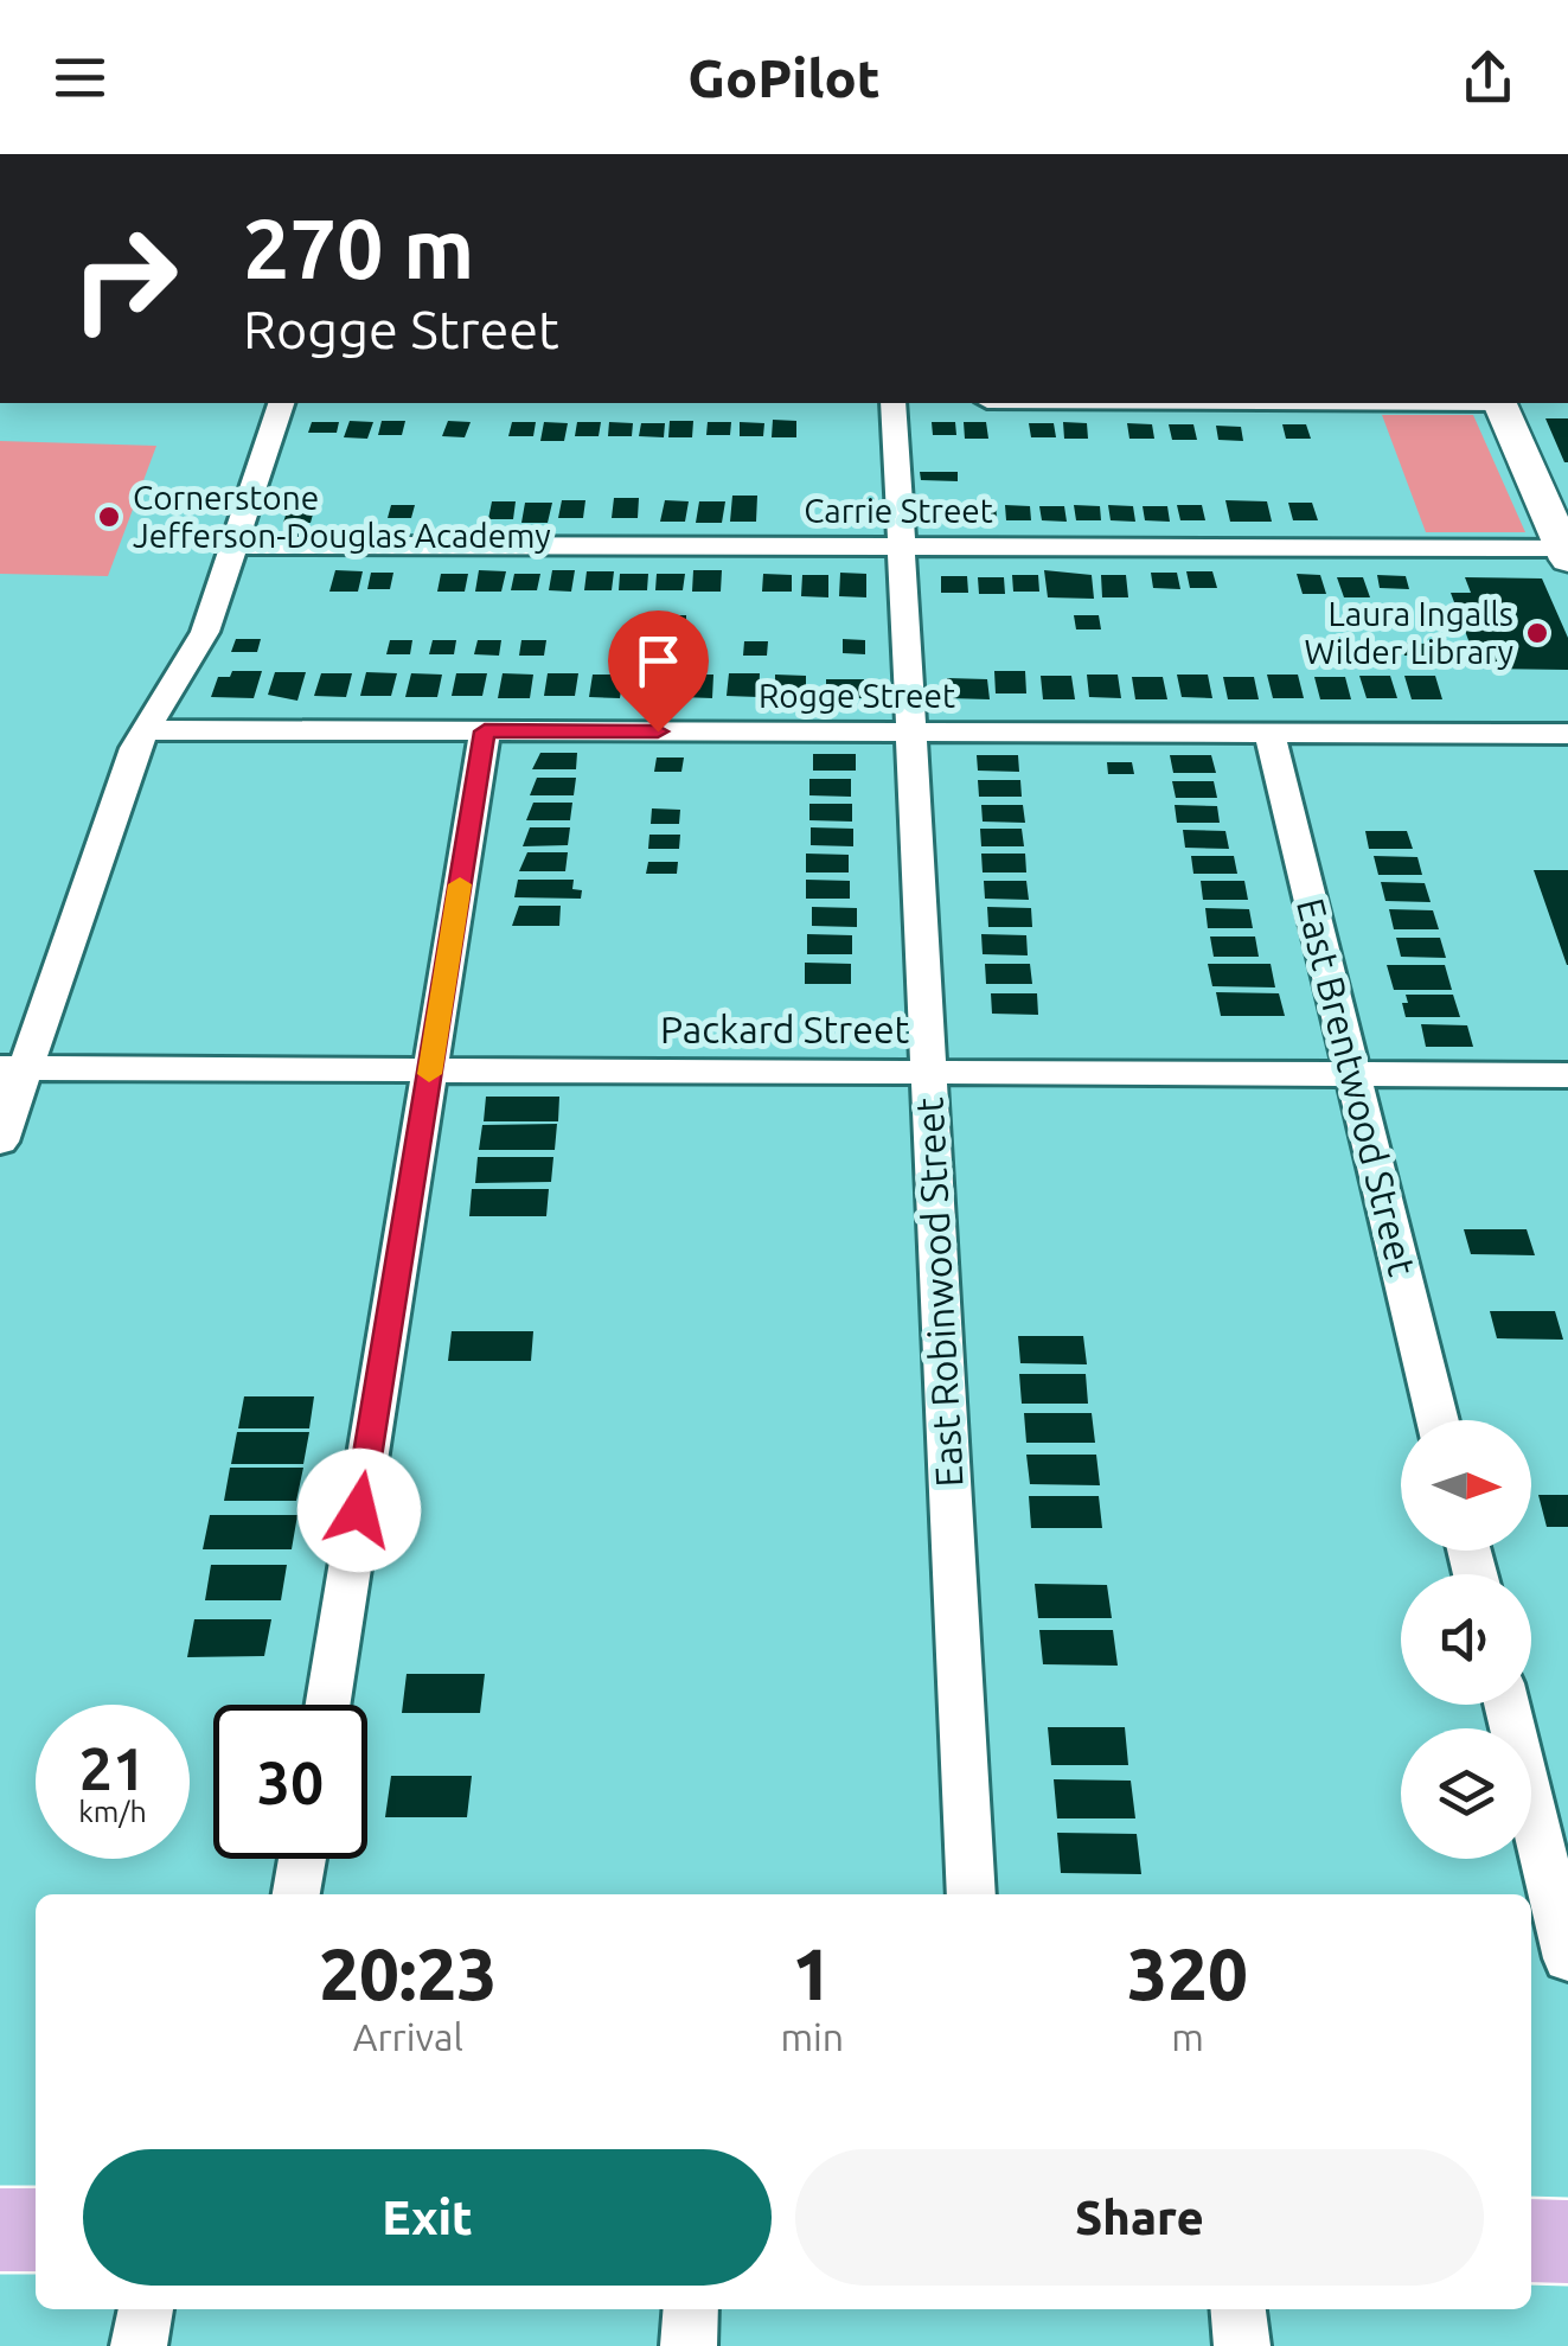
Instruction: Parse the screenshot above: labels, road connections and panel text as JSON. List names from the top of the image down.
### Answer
{
  "streets": {
    "street": [
      "Carrie Street",
      "Rogge Street",
      "Packard Street",
      "East Brentwood Street",
      "East Robinwood Street"
    ]
  },
  "crossings": [
    ["Carrie Street", "East Robinwood Street"],
    ["Rogge Street", "East Brentwood Street"],
    ["Rogge Street", "East Robinwood Street"],
    ["Packard Street", "East Brentwood Street"],
    ["Packard Street", "East Robinwood Street"]
  ],
  "places": ["Cornerstone Jefferson-Douglas Academy", "Laura Ingalls Wilder Library"],
  "north": "right",
  "page": {
    "header": "GoPilot",
    "turn": ["270 m", "Rogge Street"],
    "speed": "21 km/h",
    "limit": "30",
    "eta": [
      "20:23",
      "Arrival",
      "1",
      "min",
      "320",
      "m"
    ],
    "buttons": ["Exit", "Share"]
  }
}
